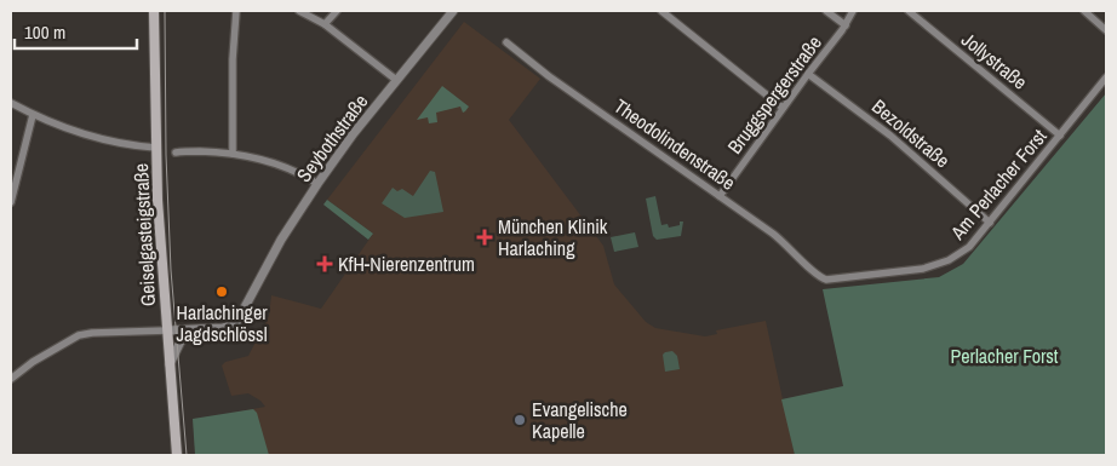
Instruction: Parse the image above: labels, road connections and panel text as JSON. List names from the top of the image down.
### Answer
{
  "streets": {
    "main road": ["Geiselgasteigstraße"],
    "street": [
      "Jollystraße",
      "Bruggspergerstraße",
      "Bezoldstraße",
      "Seybothstraße",
      "Theodolindenstraße",
      "Am Perlacher Forst"
    ]
  },
  "crossings": [
    ["Jollystraße", "Am Perlacher Forst"],
    ["Bruggspergerstraße", "Bezoldstraße"],
    ["Bruggspergerstraße", "Theodolindenstraße"],
    ["Bezoldstraße", "Am Perlacher Forst"],
    ["Seybothstraße", "Geiselgasteigstraße"],
    ["Theodolindenstraße", "Am Perlacher Forst"]
  ],
  "parks": ["Perlacher Forst"],
  "places": {
    "health": ["München Klinik Harlaching", "KfH-Nierenzentrum"],
    "other": ["Harlachinger Jagdschlössl", "Evangelische Kapelle"]
  },
  "scale_bar": "100 m"
}
